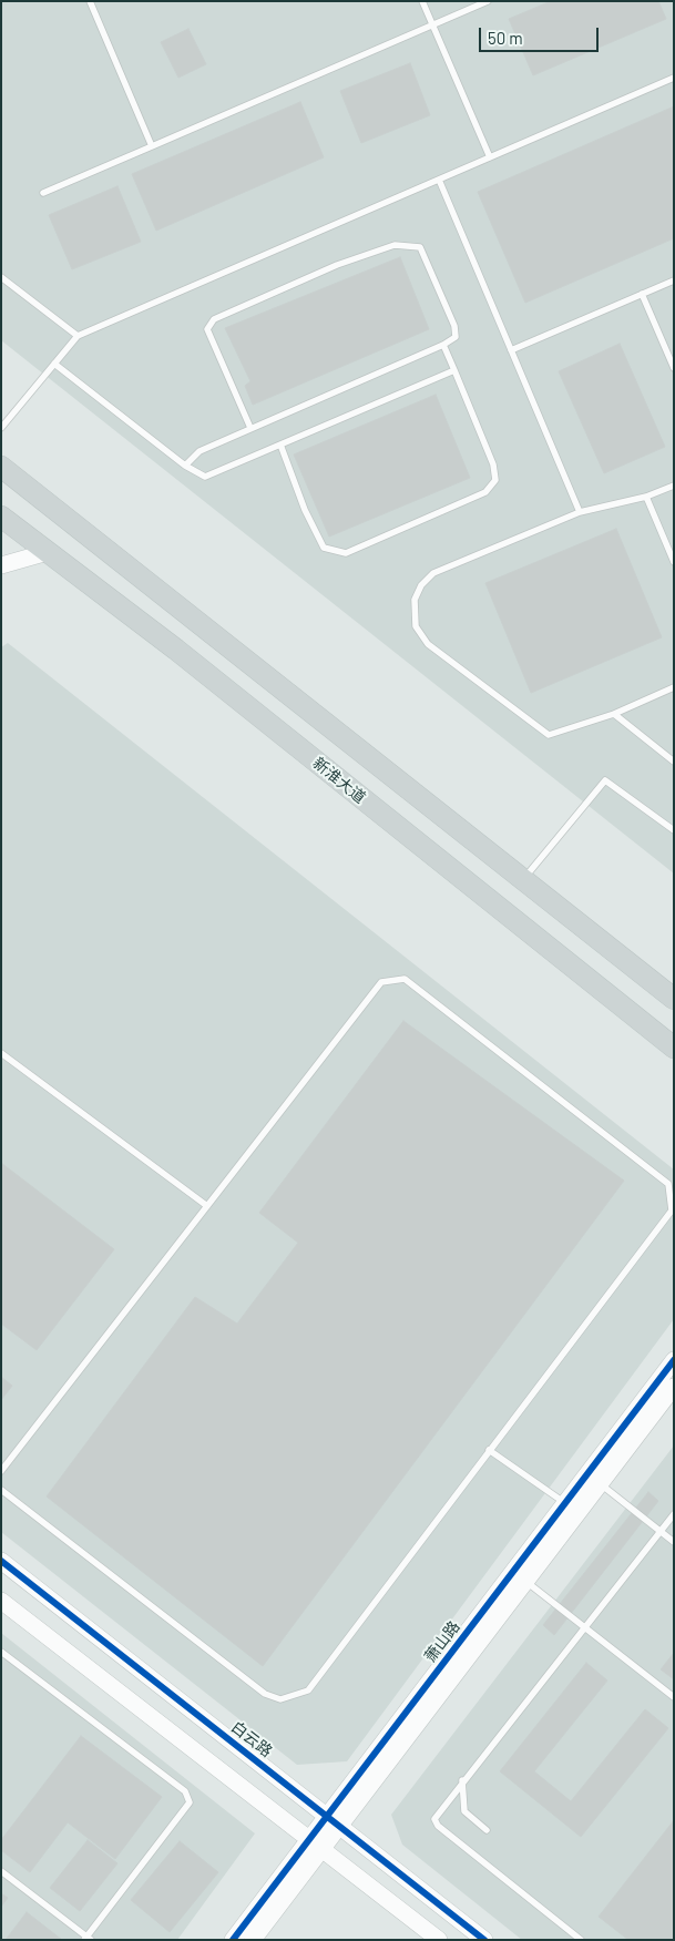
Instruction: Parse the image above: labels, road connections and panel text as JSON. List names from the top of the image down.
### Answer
{
  "streets": {
    "main road": ["新淮大道"],
    "street": ["萧山路", "白云路"]
  },
  "crossings": [
    ["萧山路", "白云路"]
  ],
  "scale_bar": "50 m"
}
